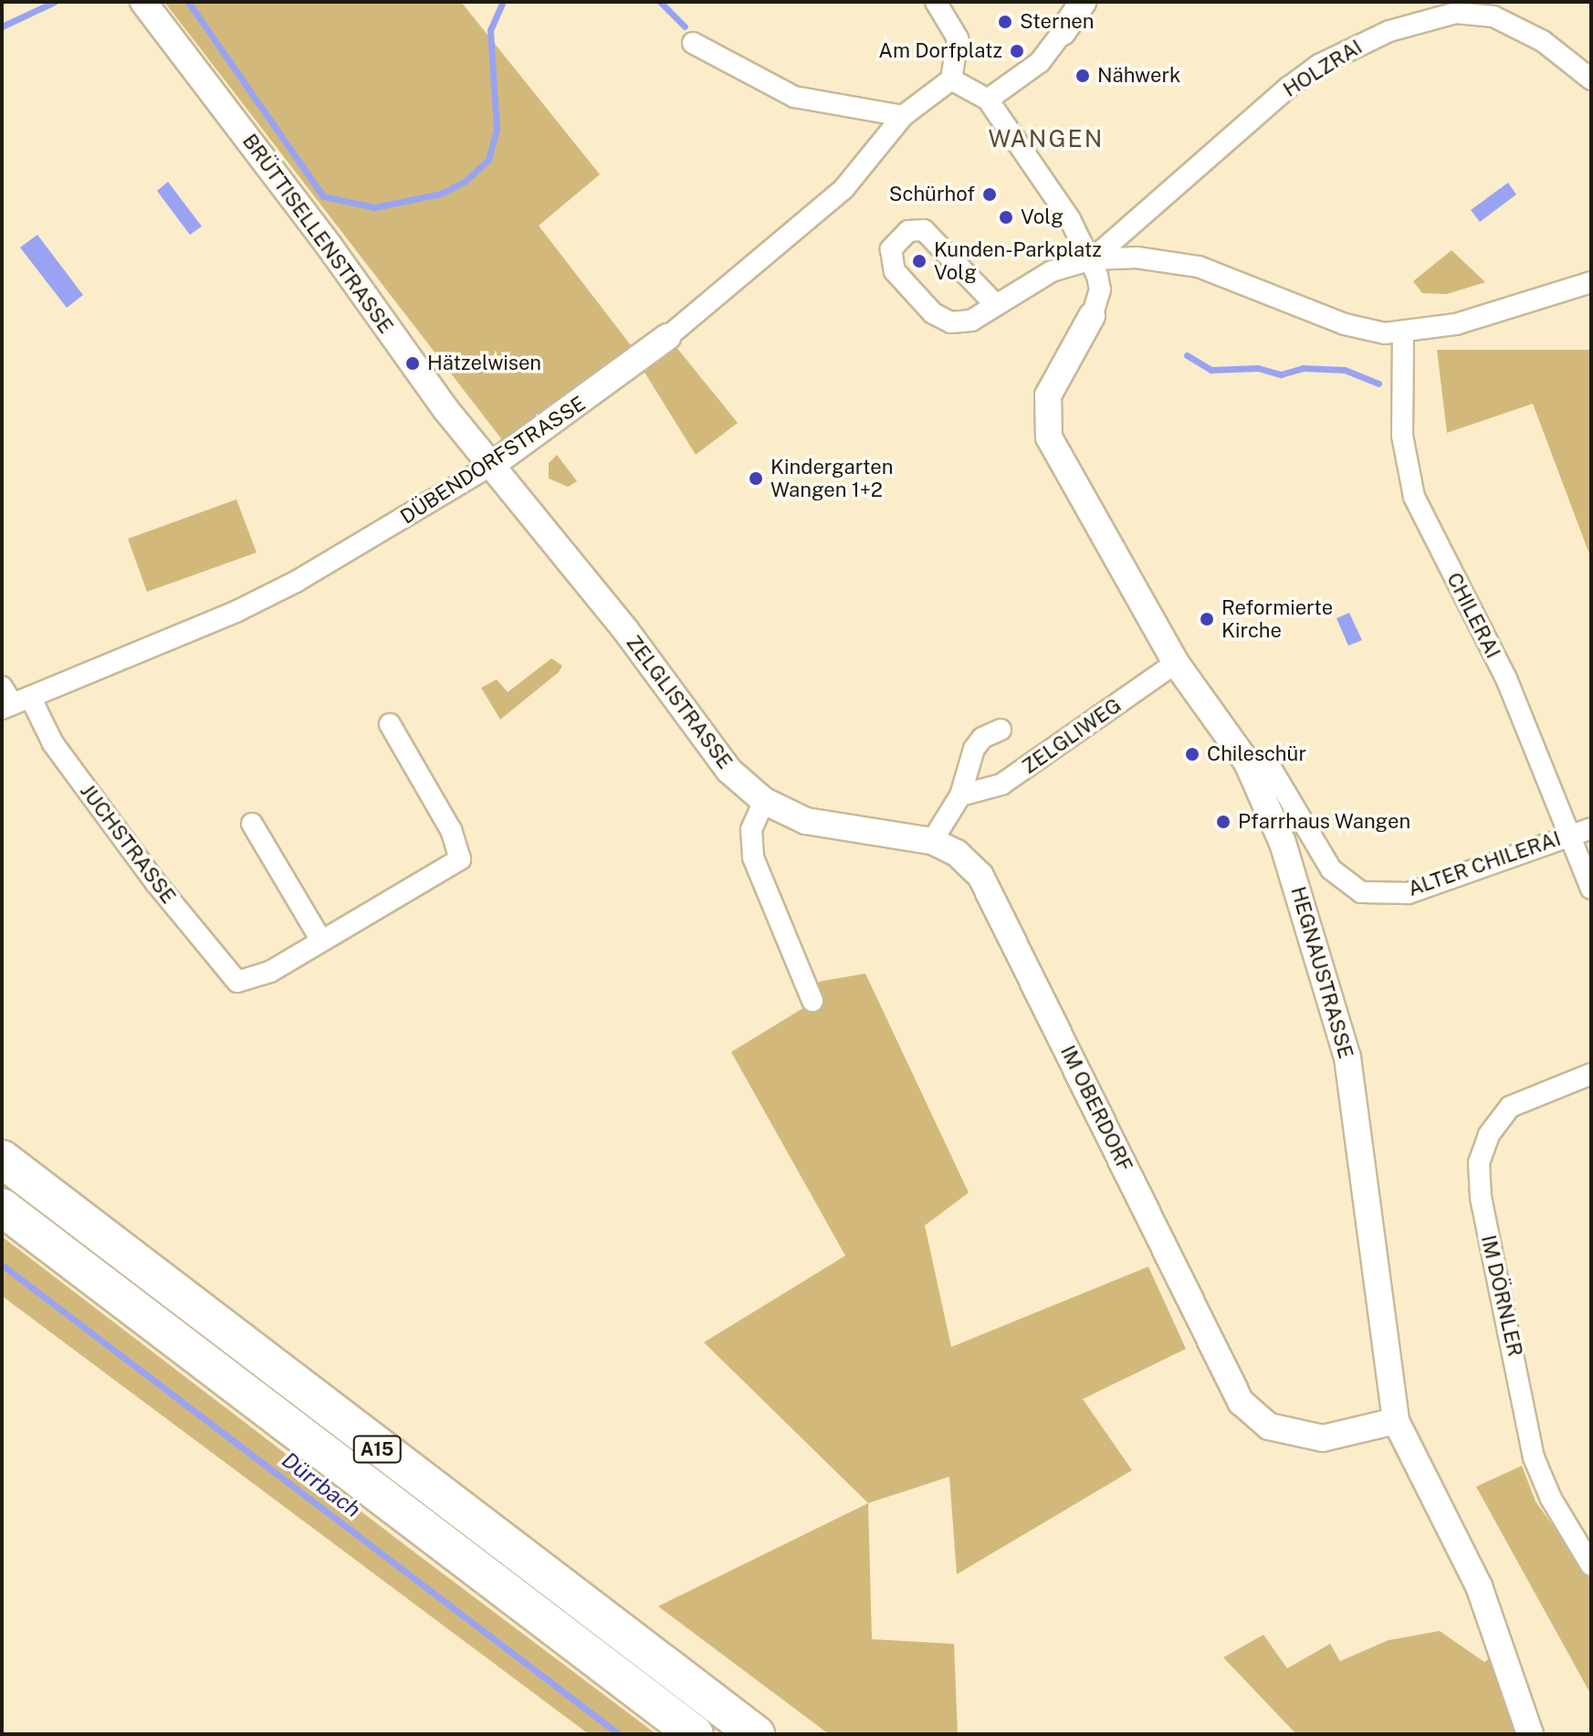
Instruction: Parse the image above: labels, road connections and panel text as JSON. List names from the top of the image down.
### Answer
{
  "streets": {
    "highway": ["A15"],
    "street": [
      "HOLZRAI",
      "BRÜTTISELLENSTRASSE",
      "DÜBENDORFSTRASSE",
      "CHILERAI",
      "ZELGLISTRASSE",
      "ZELGLIWEG",
      "JUCHSTRASSE",
      "ALTER CHILERAI",
      "HEGNAUSTRASSE",
      "IM OBERDORF",
      "IM DÖRNLER"
    ]
  },
  "crossings": [
    ["HOLZRAI", "HEGNAUSTRASSE"],
    ["BRÜTTISELLENSTRASSE", "DÜBENDORFSTRASSE"],
    ["BRÜTTISELLENSTRASSE", "ZELGLISTRASSE"],
    ["DÜBENDORFSTRASSE", "ZELGLISTRASSE"],
    ["DÜBENDORFSTRASSE", "JUCHSTRASSE"],
    ["CHILERAI", "ALTER CHILERAI"],
    ["ZELGLISTRASSE", "IM OBERDORF"],
    ["ZELGLIWEG", "HEGNAUSTRASSE"],
    ["ALTER CHILERAI", "HEGNAUSTRASSE"],
    ["HEGNAUSTRASSE", "IM OBERDORF"]
  ],
  "districts": ["WANGEN"],
  "water": ["Dürrbach"],
  "places": [
    "Sternen",
    "Am Dorfplatz",
    "Nähwerk",
    "Schürhof",
    "Volg",
    "Kunden-Parkplatz Volg",
    "Hätzelwisen",
    "Kindergarten Wangen 1+2",
    "Reformierte Kirche",
    "Chileschür",
    "Pfarrhaus Wangen"
  ]
}
